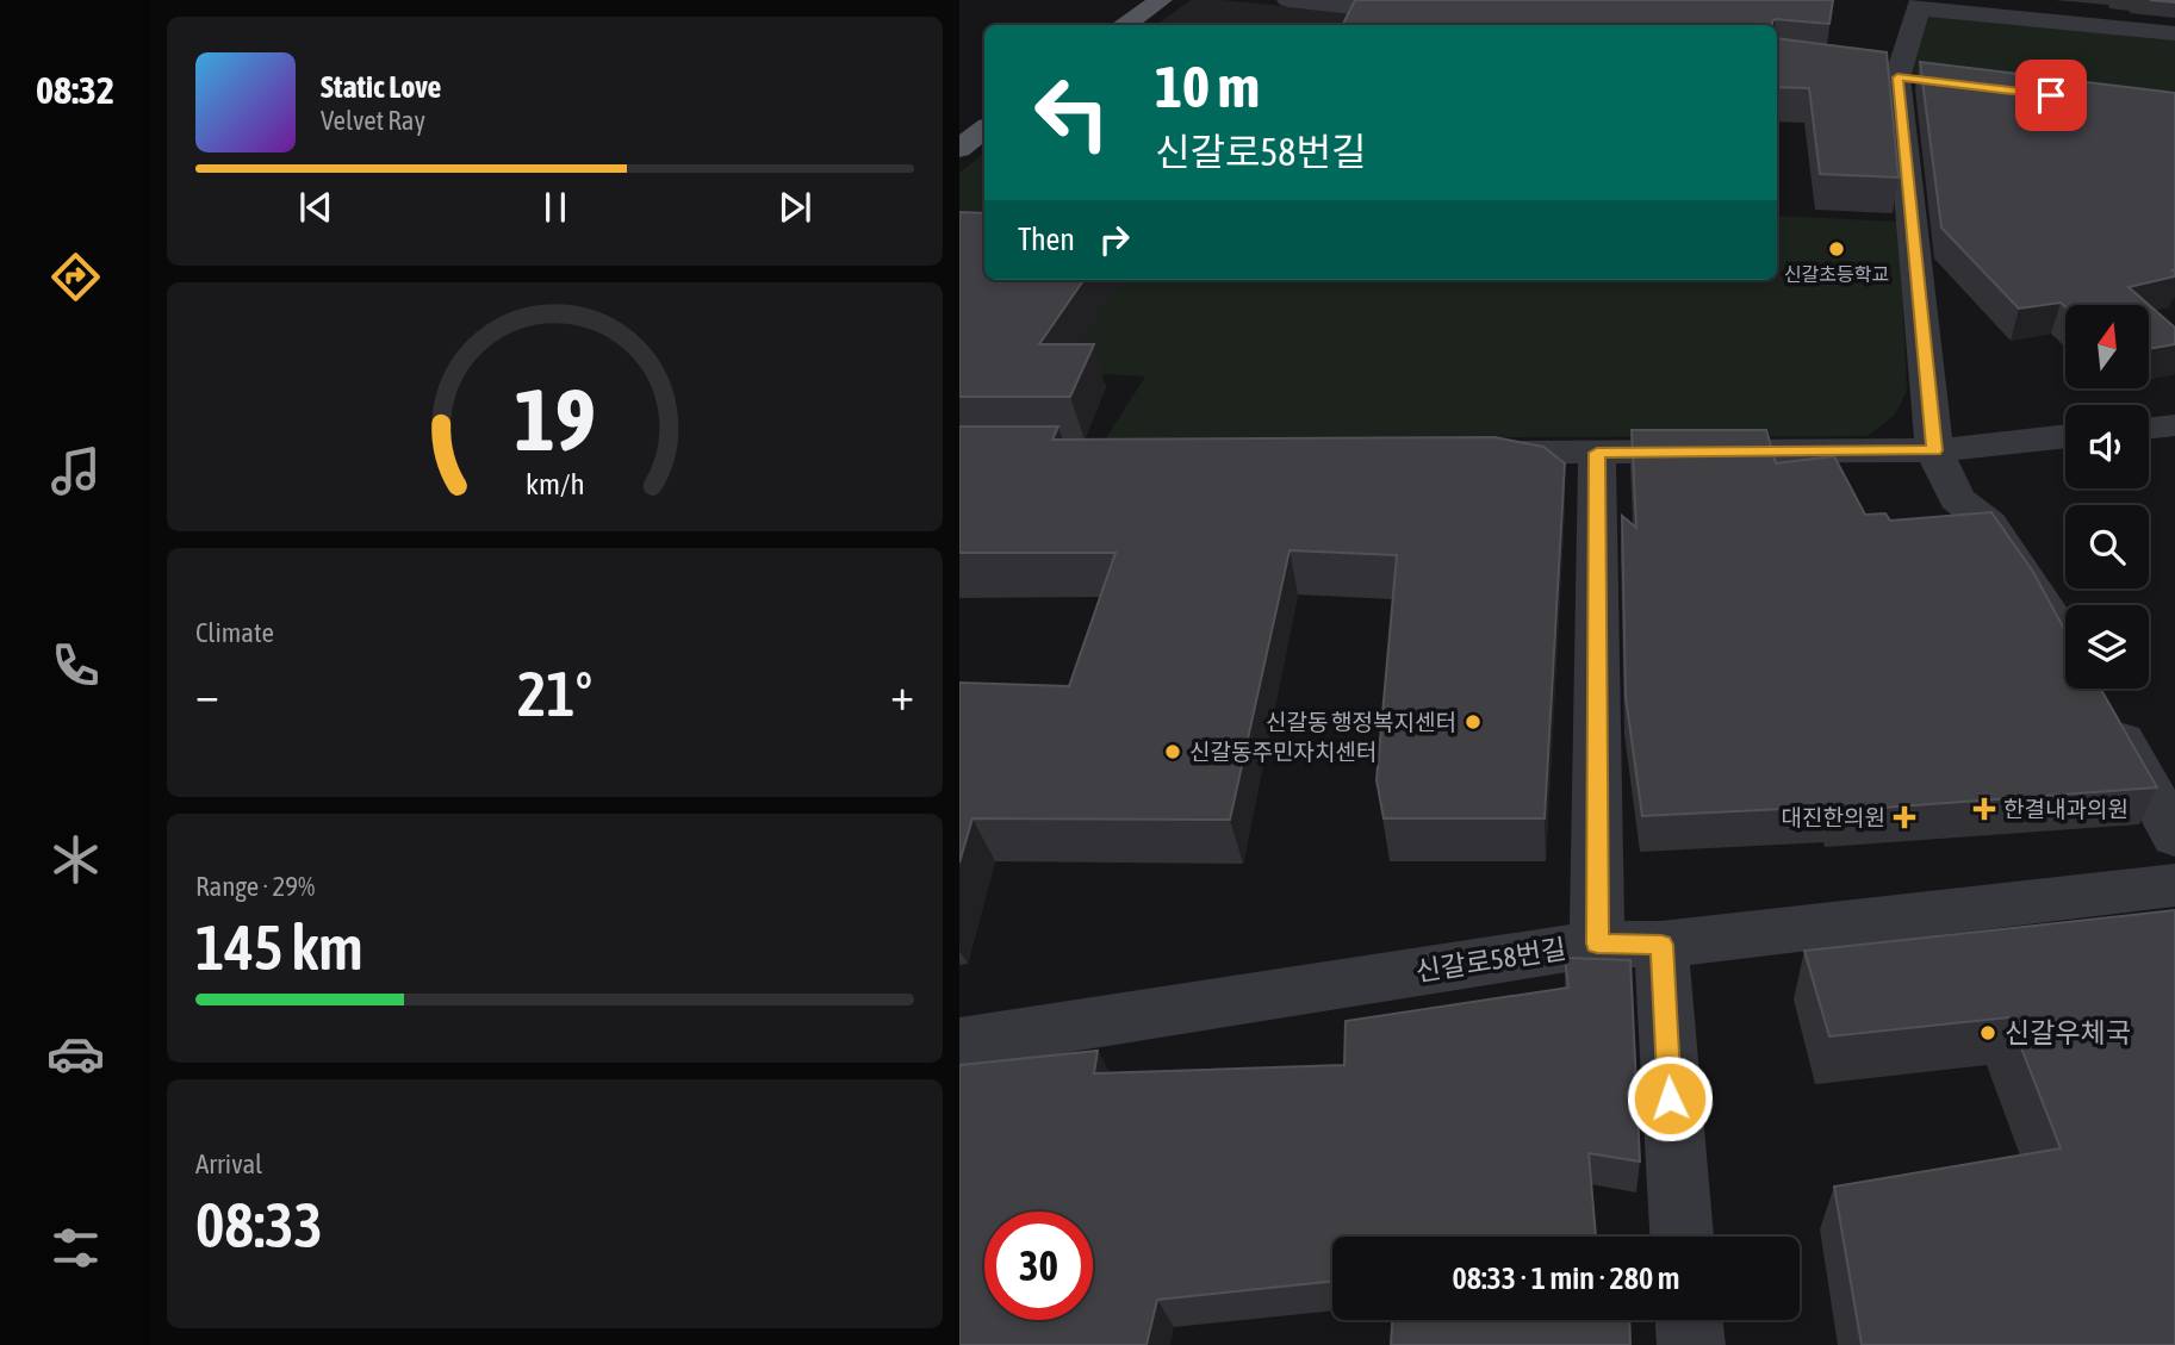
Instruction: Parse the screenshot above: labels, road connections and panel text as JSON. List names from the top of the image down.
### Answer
{
  "streets": {
    "street": ["신갈로58번길"]
  },
  "places": {
    "other": [
      "신갈초등학교",
      "신갈동 행정복지센터",
      "신갈동주민자치센터",
      "신갈우체국"
    ],
    "health": ["한결내과의원", "대진한의원"]
  },
  "north": "top",
  "page": {
    "tabs": "08:32",
    "turn": ["10 m", "신갈로58번길"],
    "song": ["Static Love", "Velvet Ray"],
    "then": "Then",
    "tile": [
      "Climate",
      ["Range · 29%", "145 km"],
      ["Arrival", "08:33"]
    ],
    "heat": ["−", "21°", "+"],
    "limit": "30",
    "trip": "08:33 · 1 min · 280 m",
    "gauge": ["19", "km/h"]
  }
}
